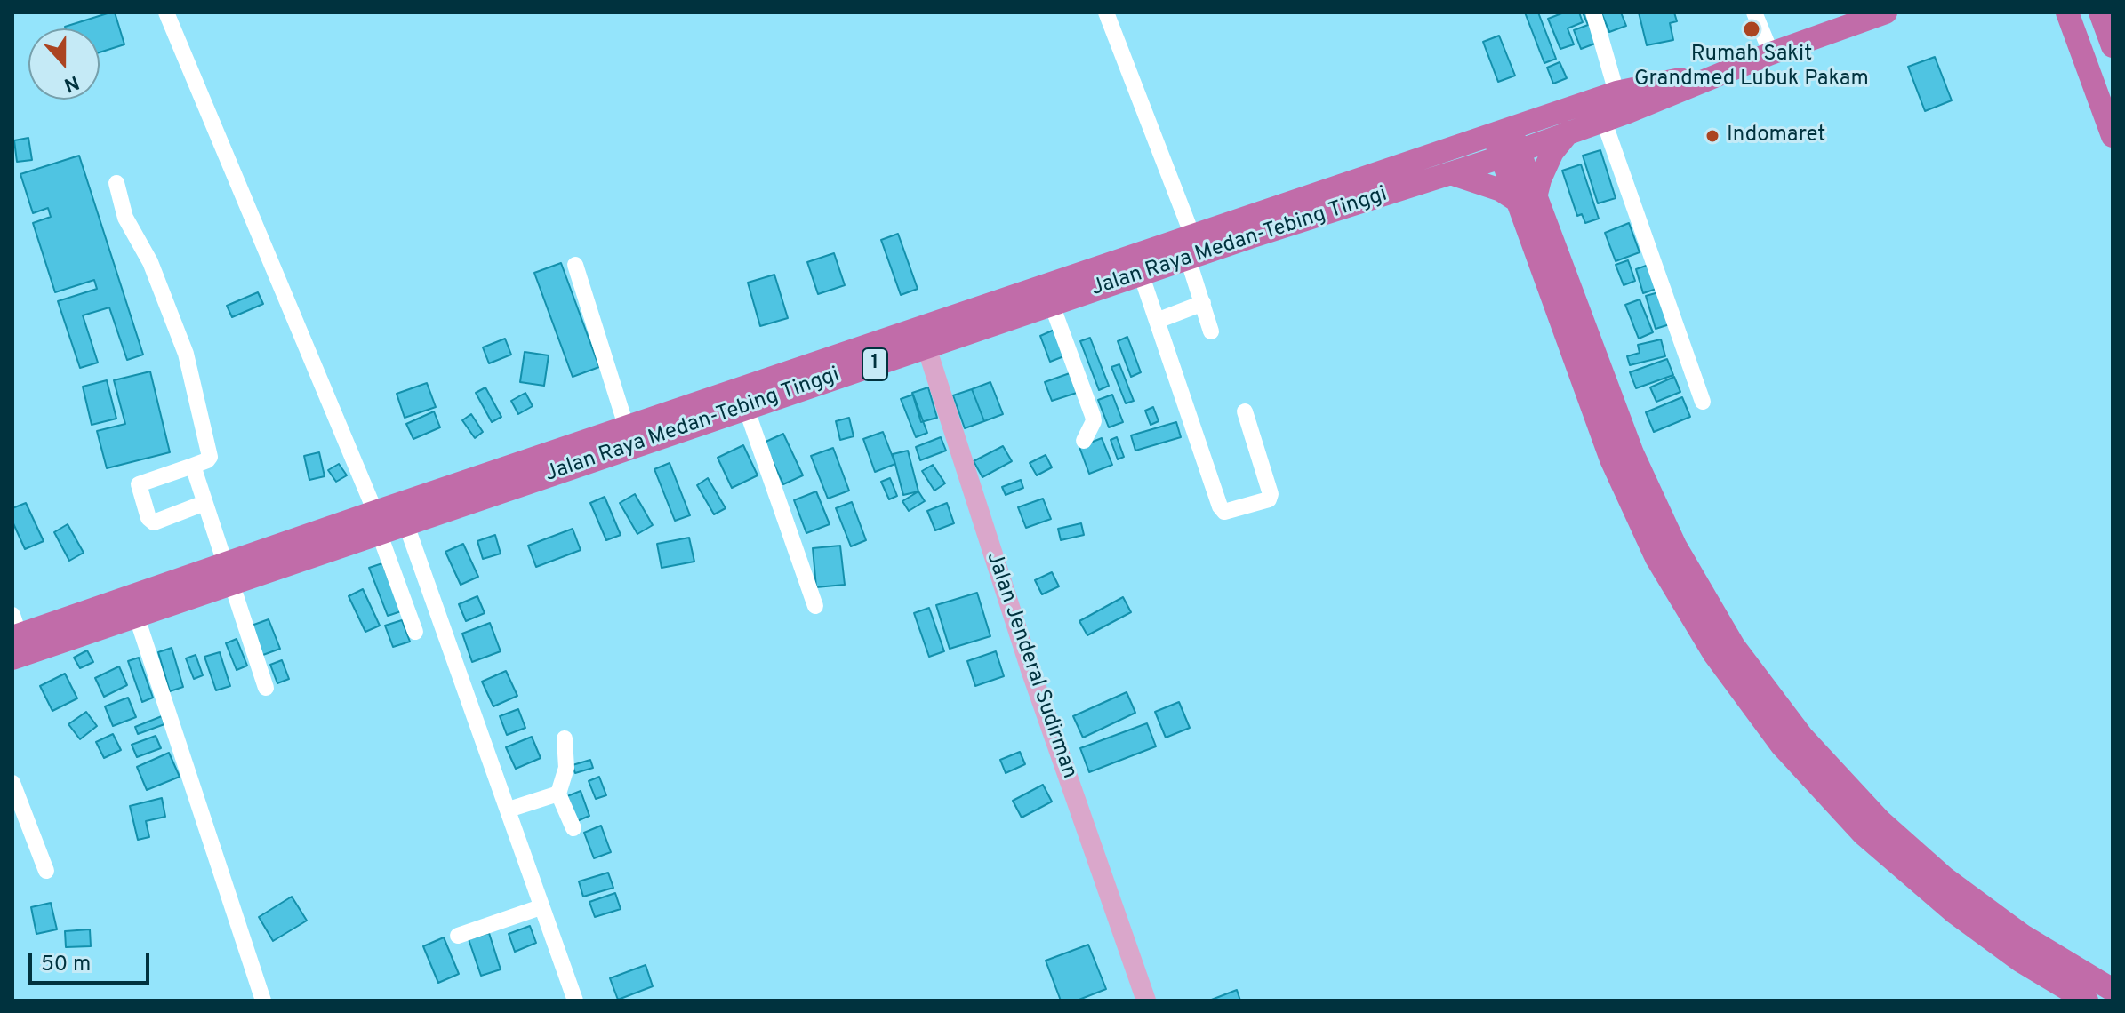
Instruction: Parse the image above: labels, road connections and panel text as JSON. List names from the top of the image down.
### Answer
{
  "streets": {
    "highway": ["Jalan Raya Medan-Tebing Tinggi", "1"],
    "main road": ["Jalan Jenderal Sudirman"]
  },
  "crossings": [
    ["Jalan Raya Medan-Tebing Tinggi", "Jalan Jenderal Sudirman"]
  ],
  "places": ["Rumah Sakit Grandmed Lubuk Pakam", "Indomaret"],
  "scale_bar": "50 m",
  "north": "bottom"
}
